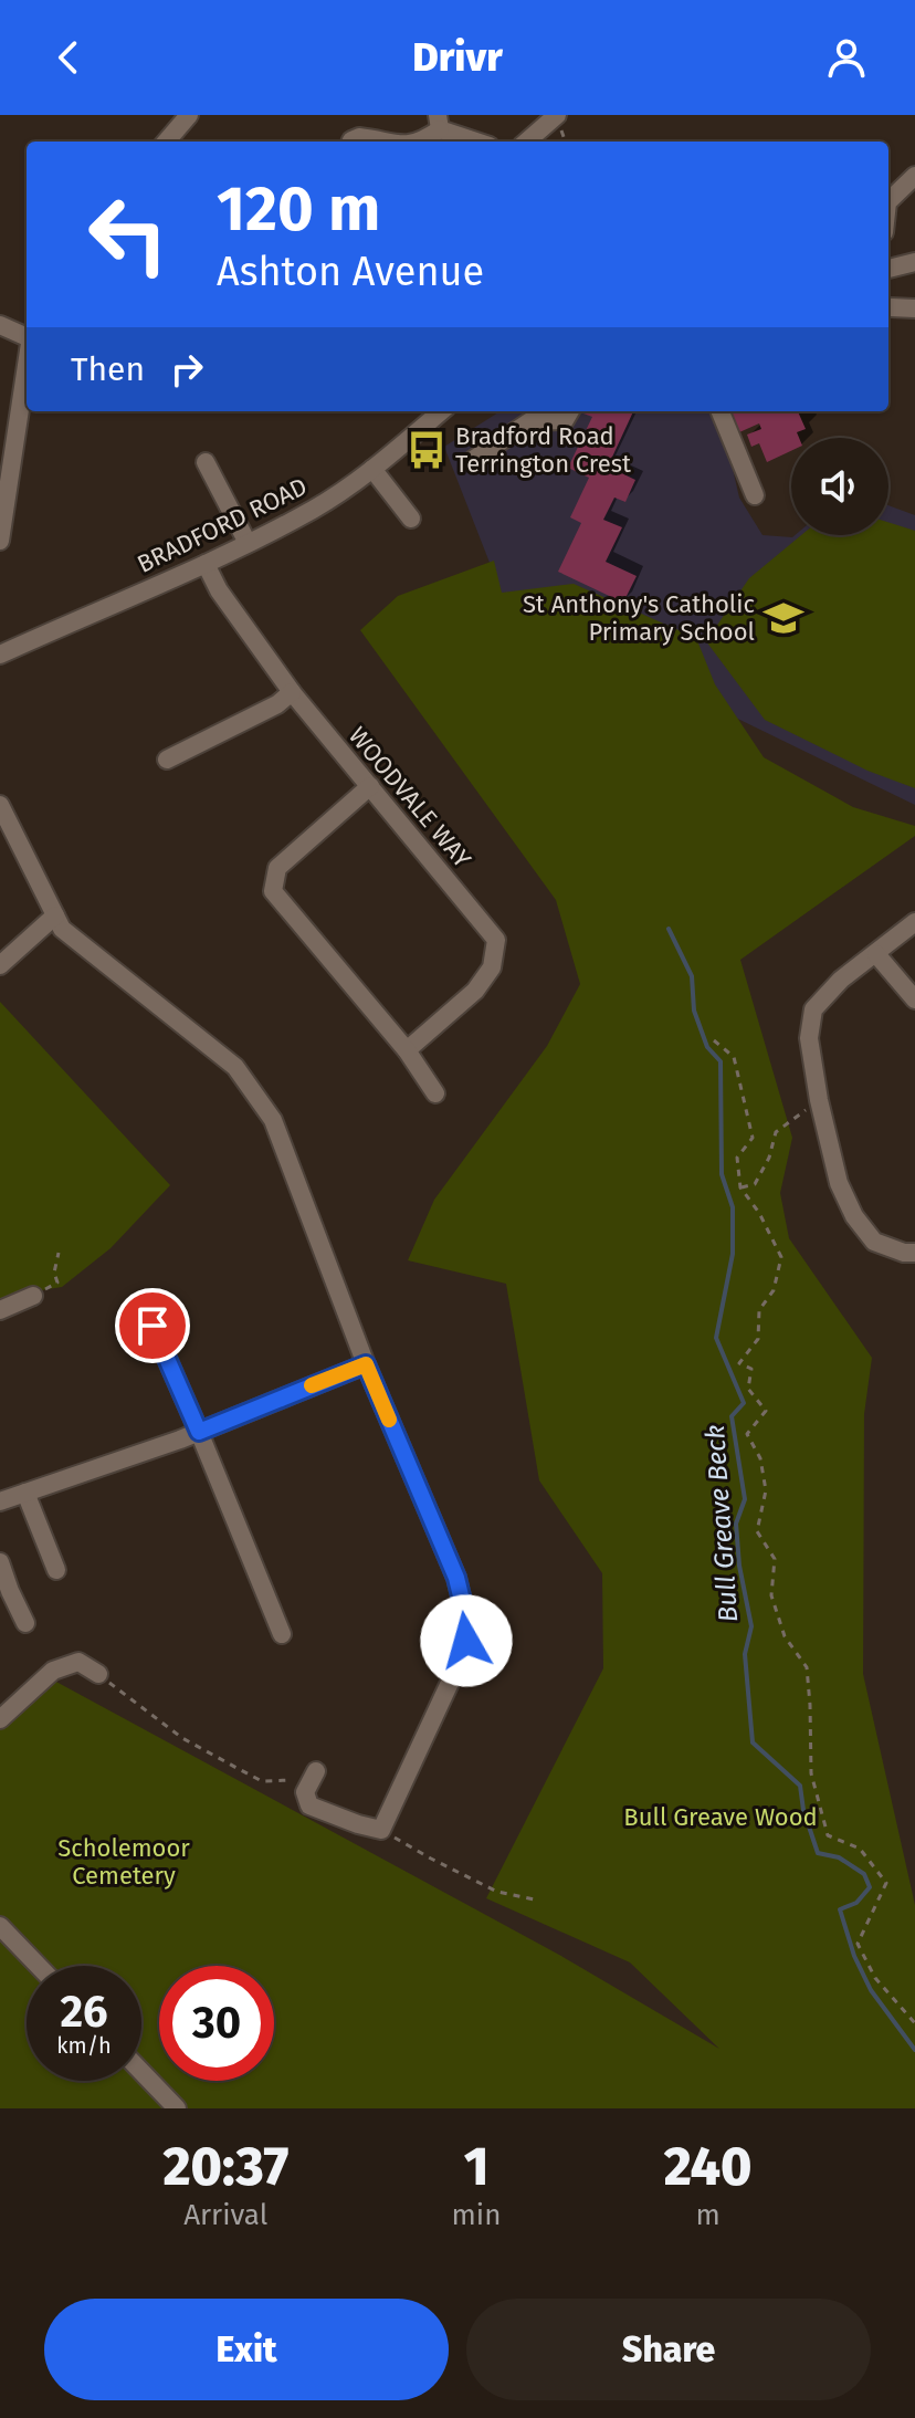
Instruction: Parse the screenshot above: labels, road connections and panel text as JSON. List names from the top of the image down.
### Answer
{
  "streets": {
    "street": ["BRADFORD ROAD", "WOODVALE WAY"]
  },
  "crossings": [
    ["BRADFORD ROAD", "WOODVALE WAY"]
  ],
  "water": ["Bull Greave Beck"],
  "parks": ["Bull Greave Wood", "Scholemoor Cemetery"],
  "places": {
    "bus stop": ["Bradford Road Terrington Crest"],
    "school or university": ["St Anthony's Catholic Primary School"]
  },
  "page": {
    "header": "Drivr",
    "turn": ["120 m", "Ashton Avenue"],
    "then": "Then",
    "speed": "26 km/h",
    "limit": "30",
    "eta": [
      "20:37",
      "Arrival",
      "1",
      "min",
      "240",
      "m"
    ],
    "buttons": ["Exit", "Share"]
  }
}
